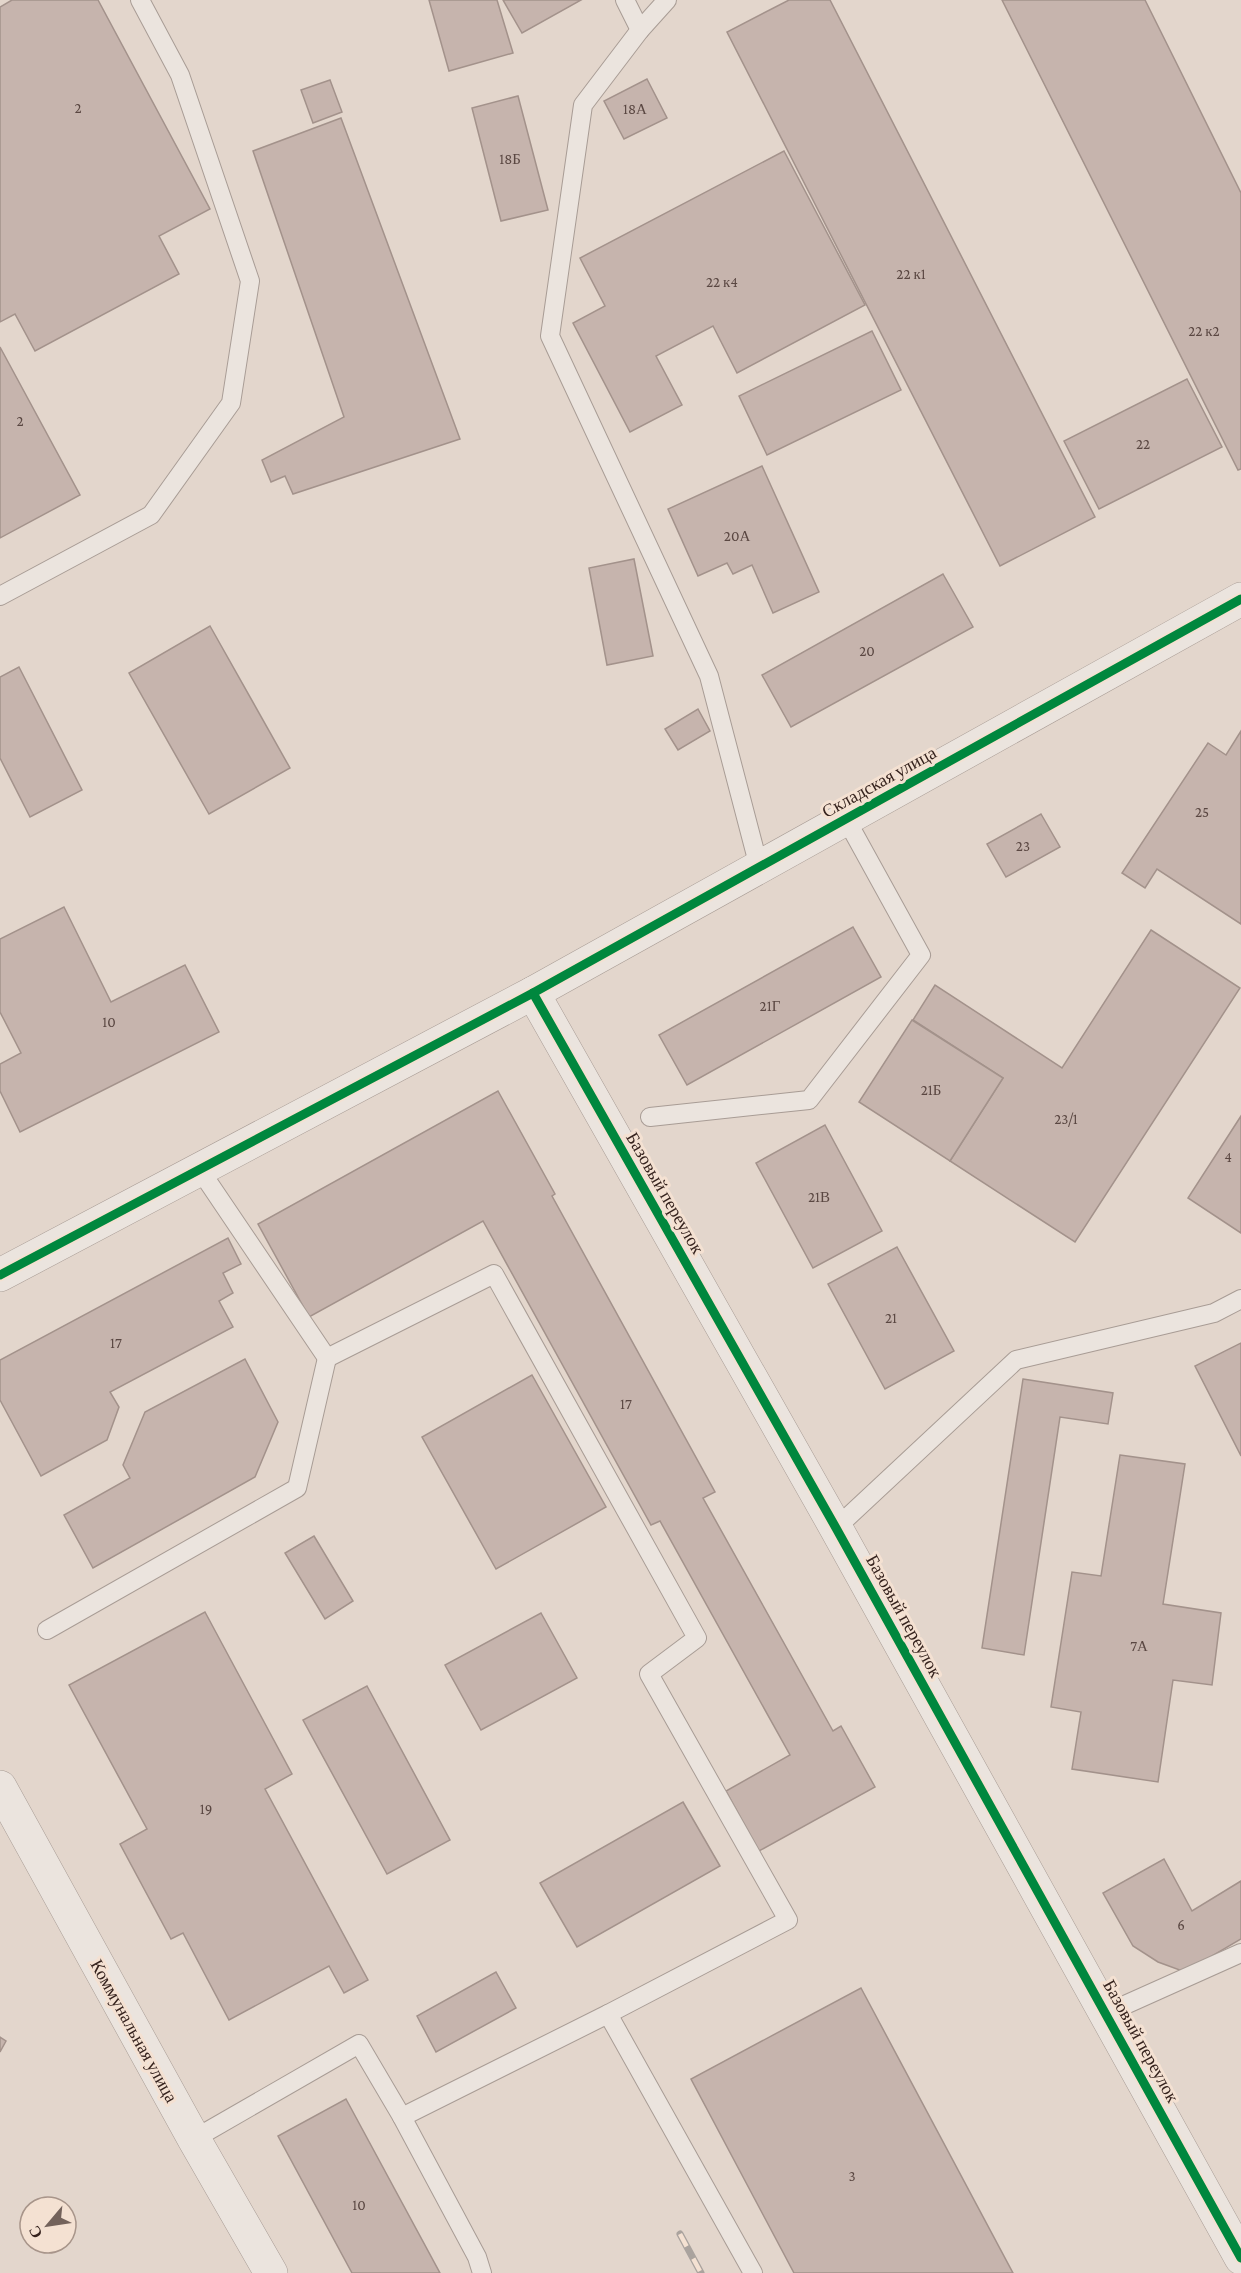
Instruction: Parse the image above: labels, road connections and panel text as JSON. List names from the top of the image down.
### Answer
{
  "streets": {
    "street": ["Складская улица", "Базовый переулок", "Коммунальная улица"]
  },
  "crossings": [
    ["Складская улица", "Базовый переулок"]
  ],
  "house_numbers": [
    "2",
    "18А",
    "18Б",
    "22 к1",
    "22 к4",
    "22 к2",
    "2",
    "22",
    "20А",
    "20",
    "25",
    "23",
    "21Г",
    "10",
    "21Б",
    "23/1",
    "4",
    "21В",
    "21",
    "17",
    "17",
    "7А",
    "19",
    "6",
    "3",
    "10"
  ],
  "north": "bottom left"
}
